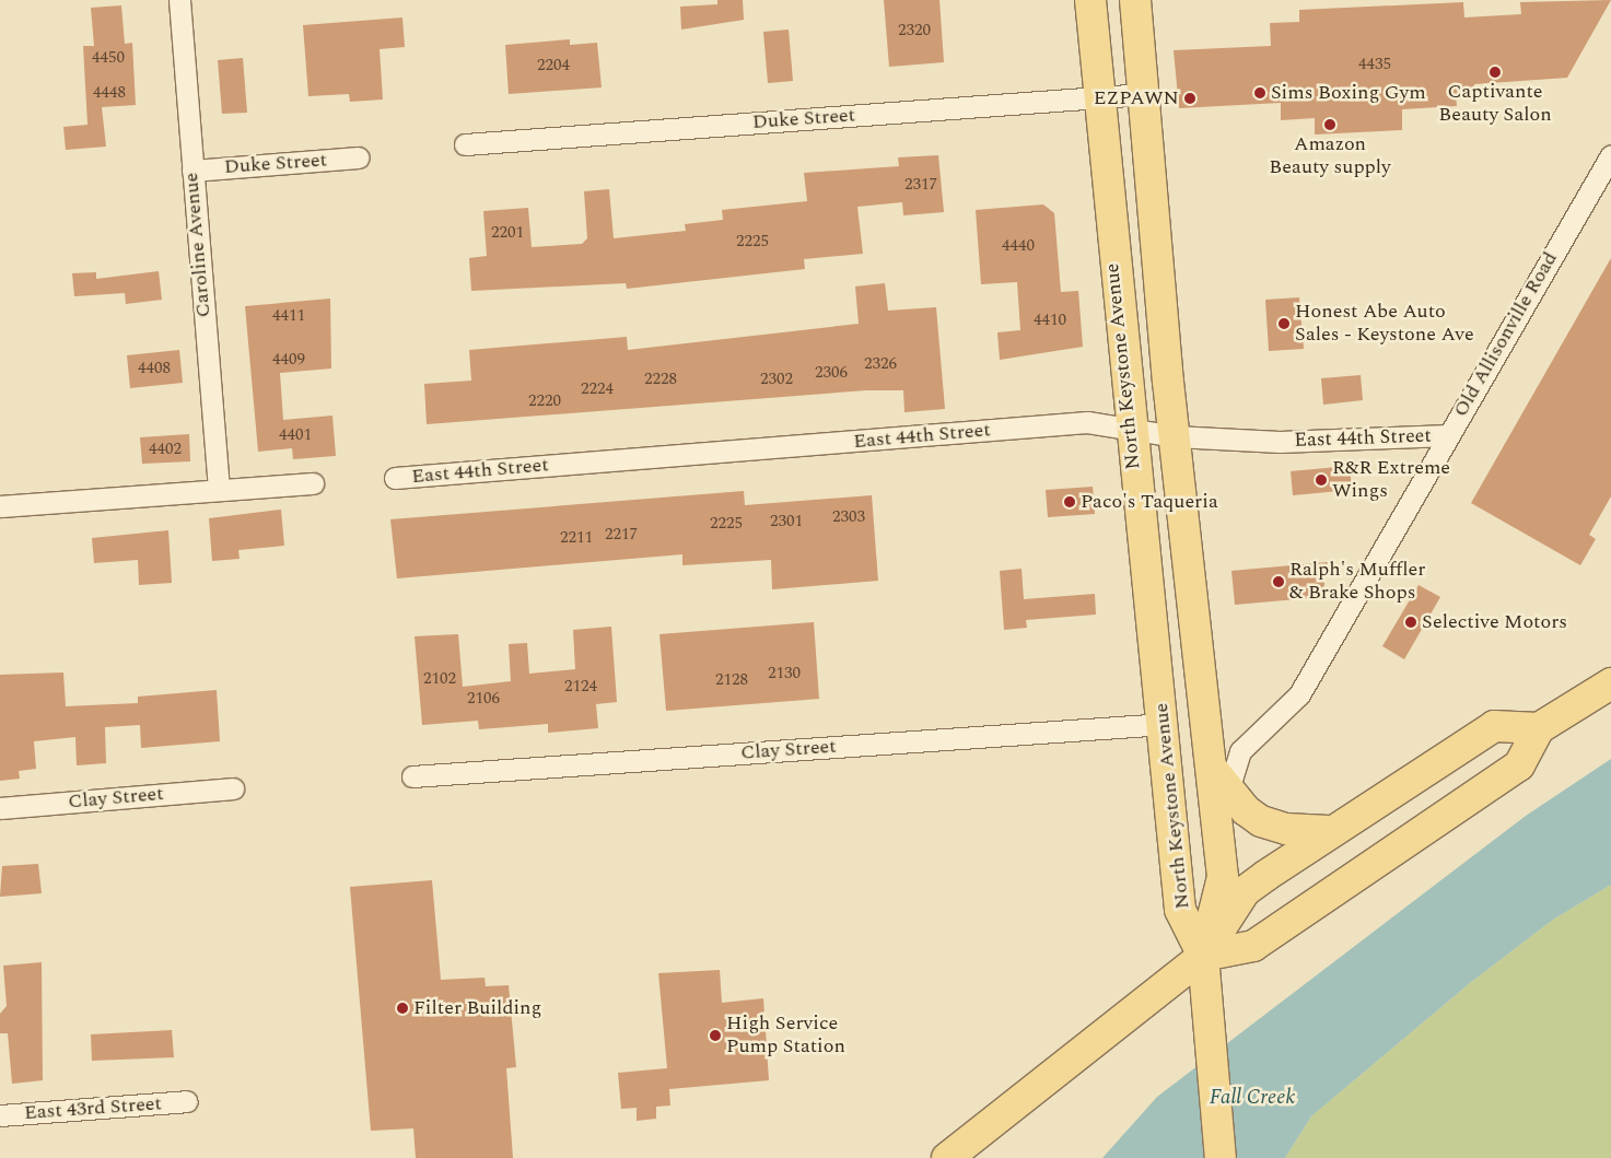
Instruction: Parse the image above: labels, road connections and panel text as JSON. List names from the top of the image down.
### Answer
{
  "streets": {
    "main road": ["North Keystone Avenue"],
    "street": [
      "Duke Street",
      "Caroline Avenue",
      "Old Allisonville Road",
      "East 44th Street",
      "Clay Street",
      "East 43rd Street"
    ]
  },
  "crossings": [
    ["Duke Street", "Caroline Avenue"],
    ["Duke Street", "North Keystone Avenue"],
    ["Old Allisonville Road", "North Keystone Avenue"],
    ["Old Allisonville Road", "East 44th Street"],
    ["North Keystone Avenue", "East 44th Street"],
    ["North Keystone Avenue", "Clay Street"]
  ],
  "water": ["Fall Creek"],
  "places": [
    "Captivante Beauty Salon",
    "Sims Boxing Gym",
    "EZPAWN",
    "Amazon Beauty supply",
    "Honest Abe Auto Sales - Keystone Ave",
    "R&R Extreme Wings",
    "Paco's Taqueria",
    "Ralph's Muffler & Brake Shops",
    "Selective Motors",
    "Filter Building",
    "High Service Pump Station"
  ],
  "house_numbers": [
    "2320",
    "4450",
    "4435",
    "2204",
    "4448",
    "2317",
    "2201",
    "2225",
    "4440",
    "4411",
    "4410",
    "4409",
    "2326",
    "4408",
    "2306",
    "2228",
    "2302",
    "2224",
    "2220",
    "4401",
    "4402",
    "2303",
    "2301",
    "2225",
    "2217",
    "2211",
    "2130",
    "2102",
    "2128",
    "2124",
    "2106"
  ]
}
